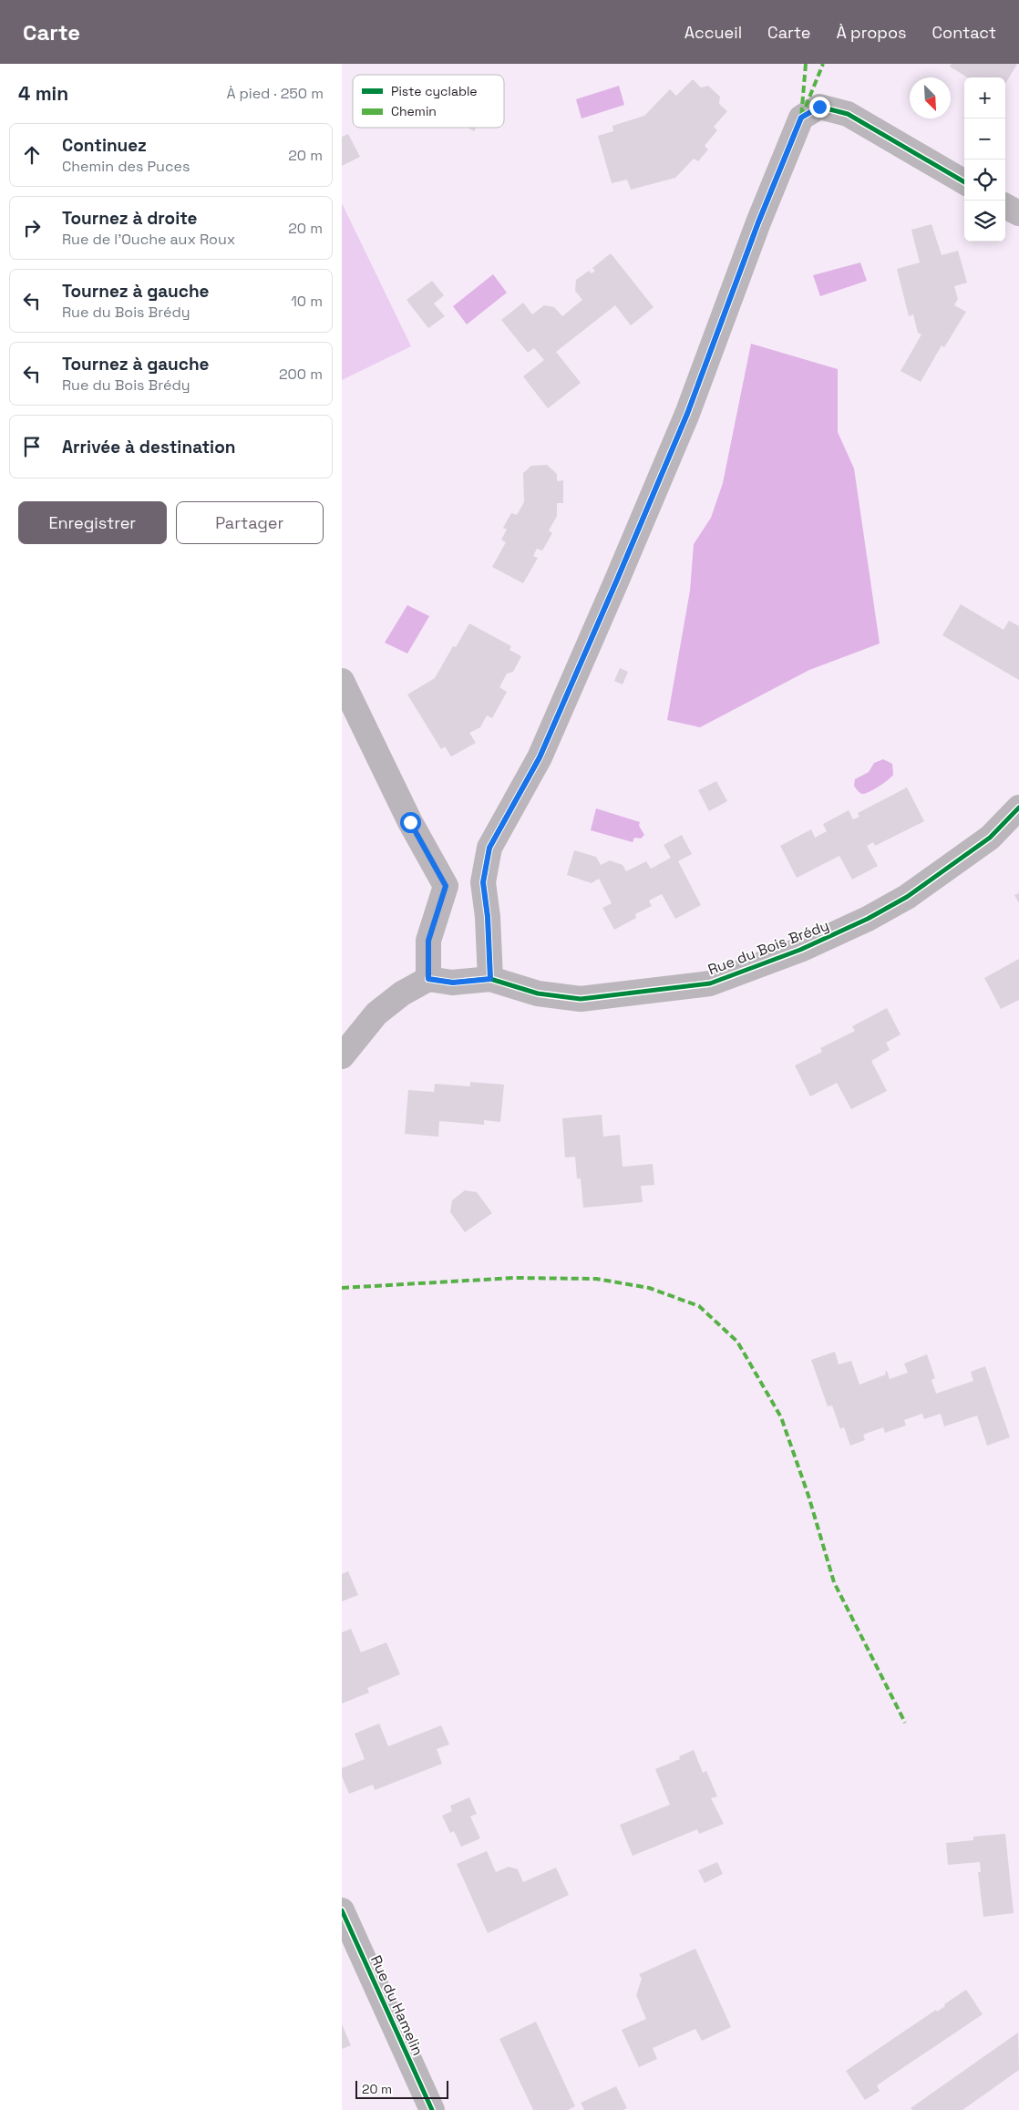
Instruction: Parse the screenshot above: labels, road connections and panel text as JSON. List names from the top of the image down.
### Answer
{
  "streets": {
    "street": ["Rue du Bois Brédy", "Rue du Hamelin"]
  },
  "legend": ["Piste cyclable", "Chemin"],
  "scale_bar": "20 m",
  "north": "bottom right",
  "page": {
    "header": "Carte",
    "nav": [
      "Accueil",
      "Carte",
      "À propos",
      "Contact"
    ],
    "heading": ["4 min", "À pied · 250 m"],
    "map_buttons": ["+", "−"],
    "list": [
      ["Continuez", "Chemin des Puces", "20 m"],
      ["Tournez à droite", "Rue de l'Ouche aux Roux", "20 m"],
      ["Tournez à gauche", "Rue du Bois Brédy", "10 m"],
      ["Tournez à gauche", "Rue du Bois Brédy", "200 m"],
      "Arrivée à destination"
    ],
    "buttons": ["Enregistrer", "Partager"],
    "scale": "20 m"
  }
}
